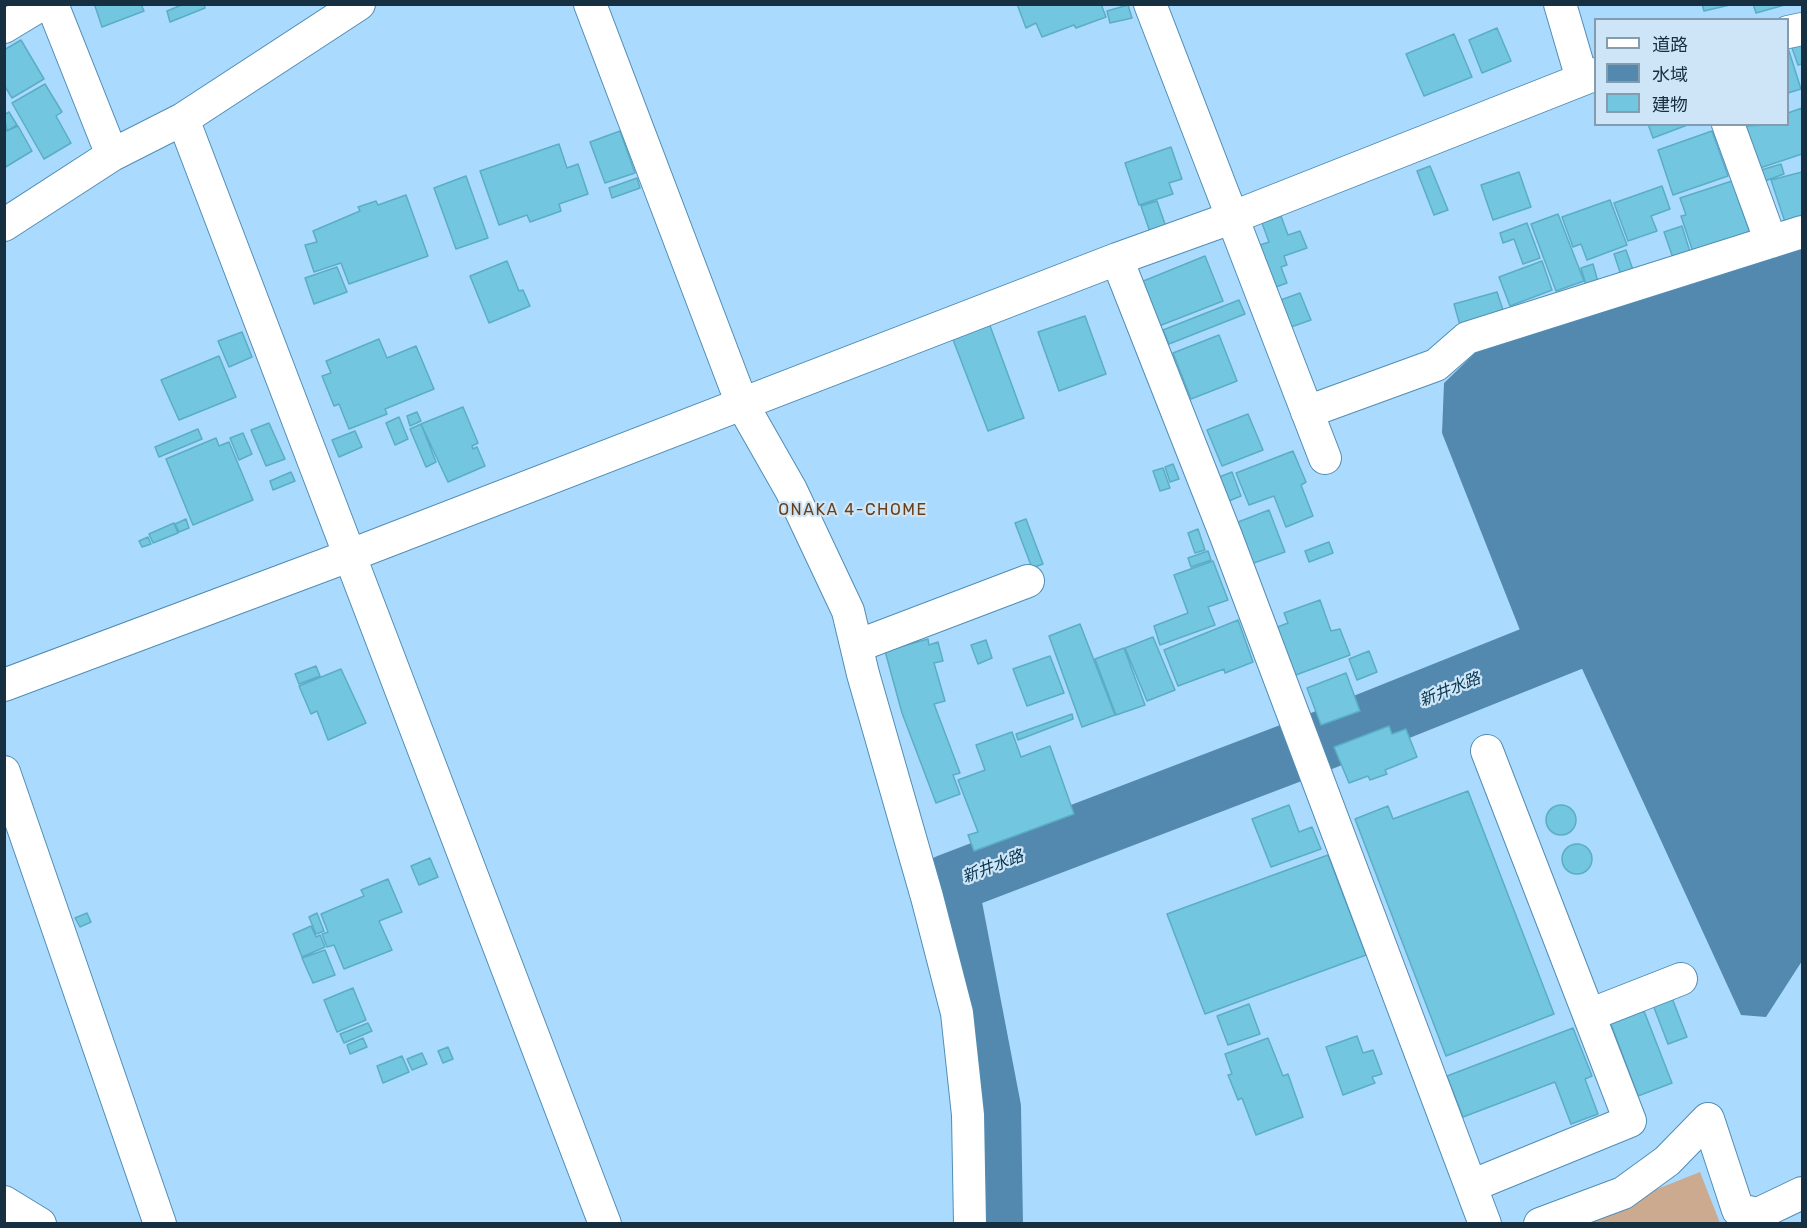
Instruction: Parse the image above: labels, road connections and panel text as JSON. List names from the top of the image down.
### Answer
{
  "districts": ["ONAKA 4-CHOME"],
  "water": ["新井水路"],
  "legend": ["道路", "水域", "建物"]
}
